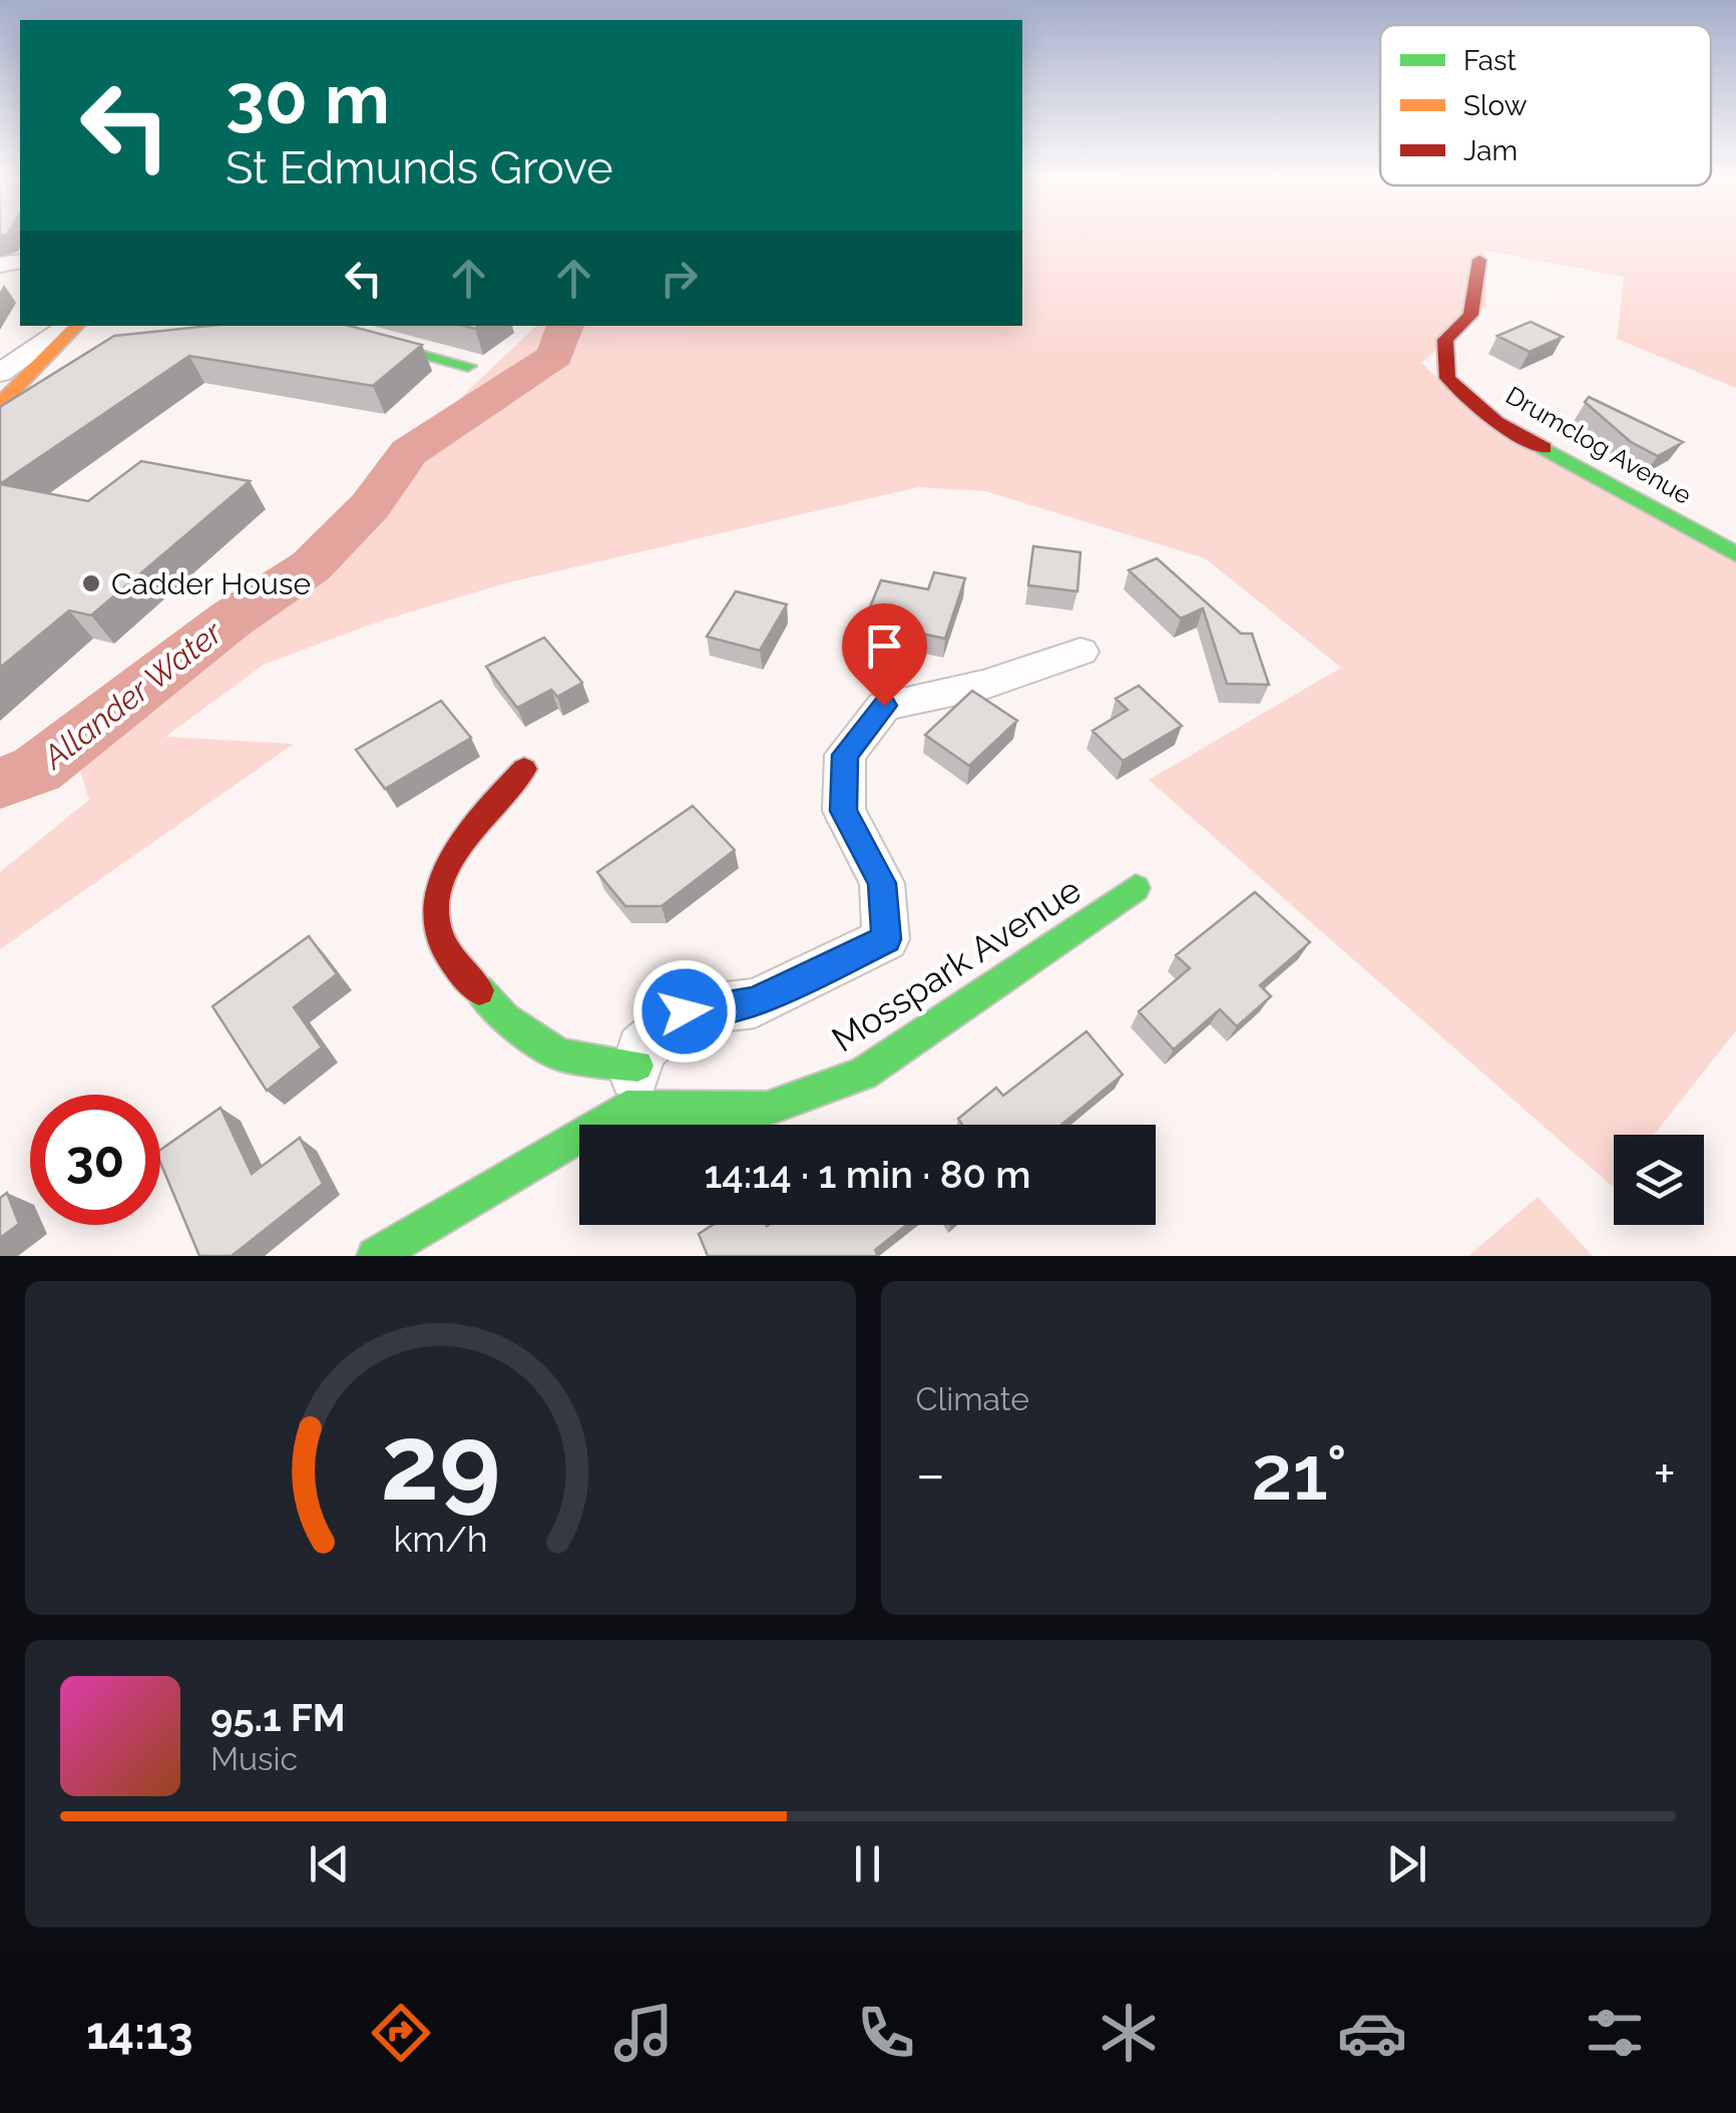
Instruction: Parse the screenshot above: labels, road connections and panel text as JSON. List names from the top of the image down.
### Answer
{
  "streets": {
    "street": ["Drumclog Avenue", "Mosspark Avenue"]
  },
  "water": ["Allander Water"],
  "places": ["Cadder House"],
  "legend": ["Fast", "Slow", "Jam"],
  "page": {
    "turn": ["30 m", "St Edmunds Grove"],
    "limit": "30",
    "trip": "14:14 · 1 min · 80 m",
    "tile": "Climate",
    "heat": ["−", "21°", "+"],
    "song": ["95.1 FM", "Music"],
    "tabs": "14:13",
    "gauge": ["29", "km/h"]
  }
}
